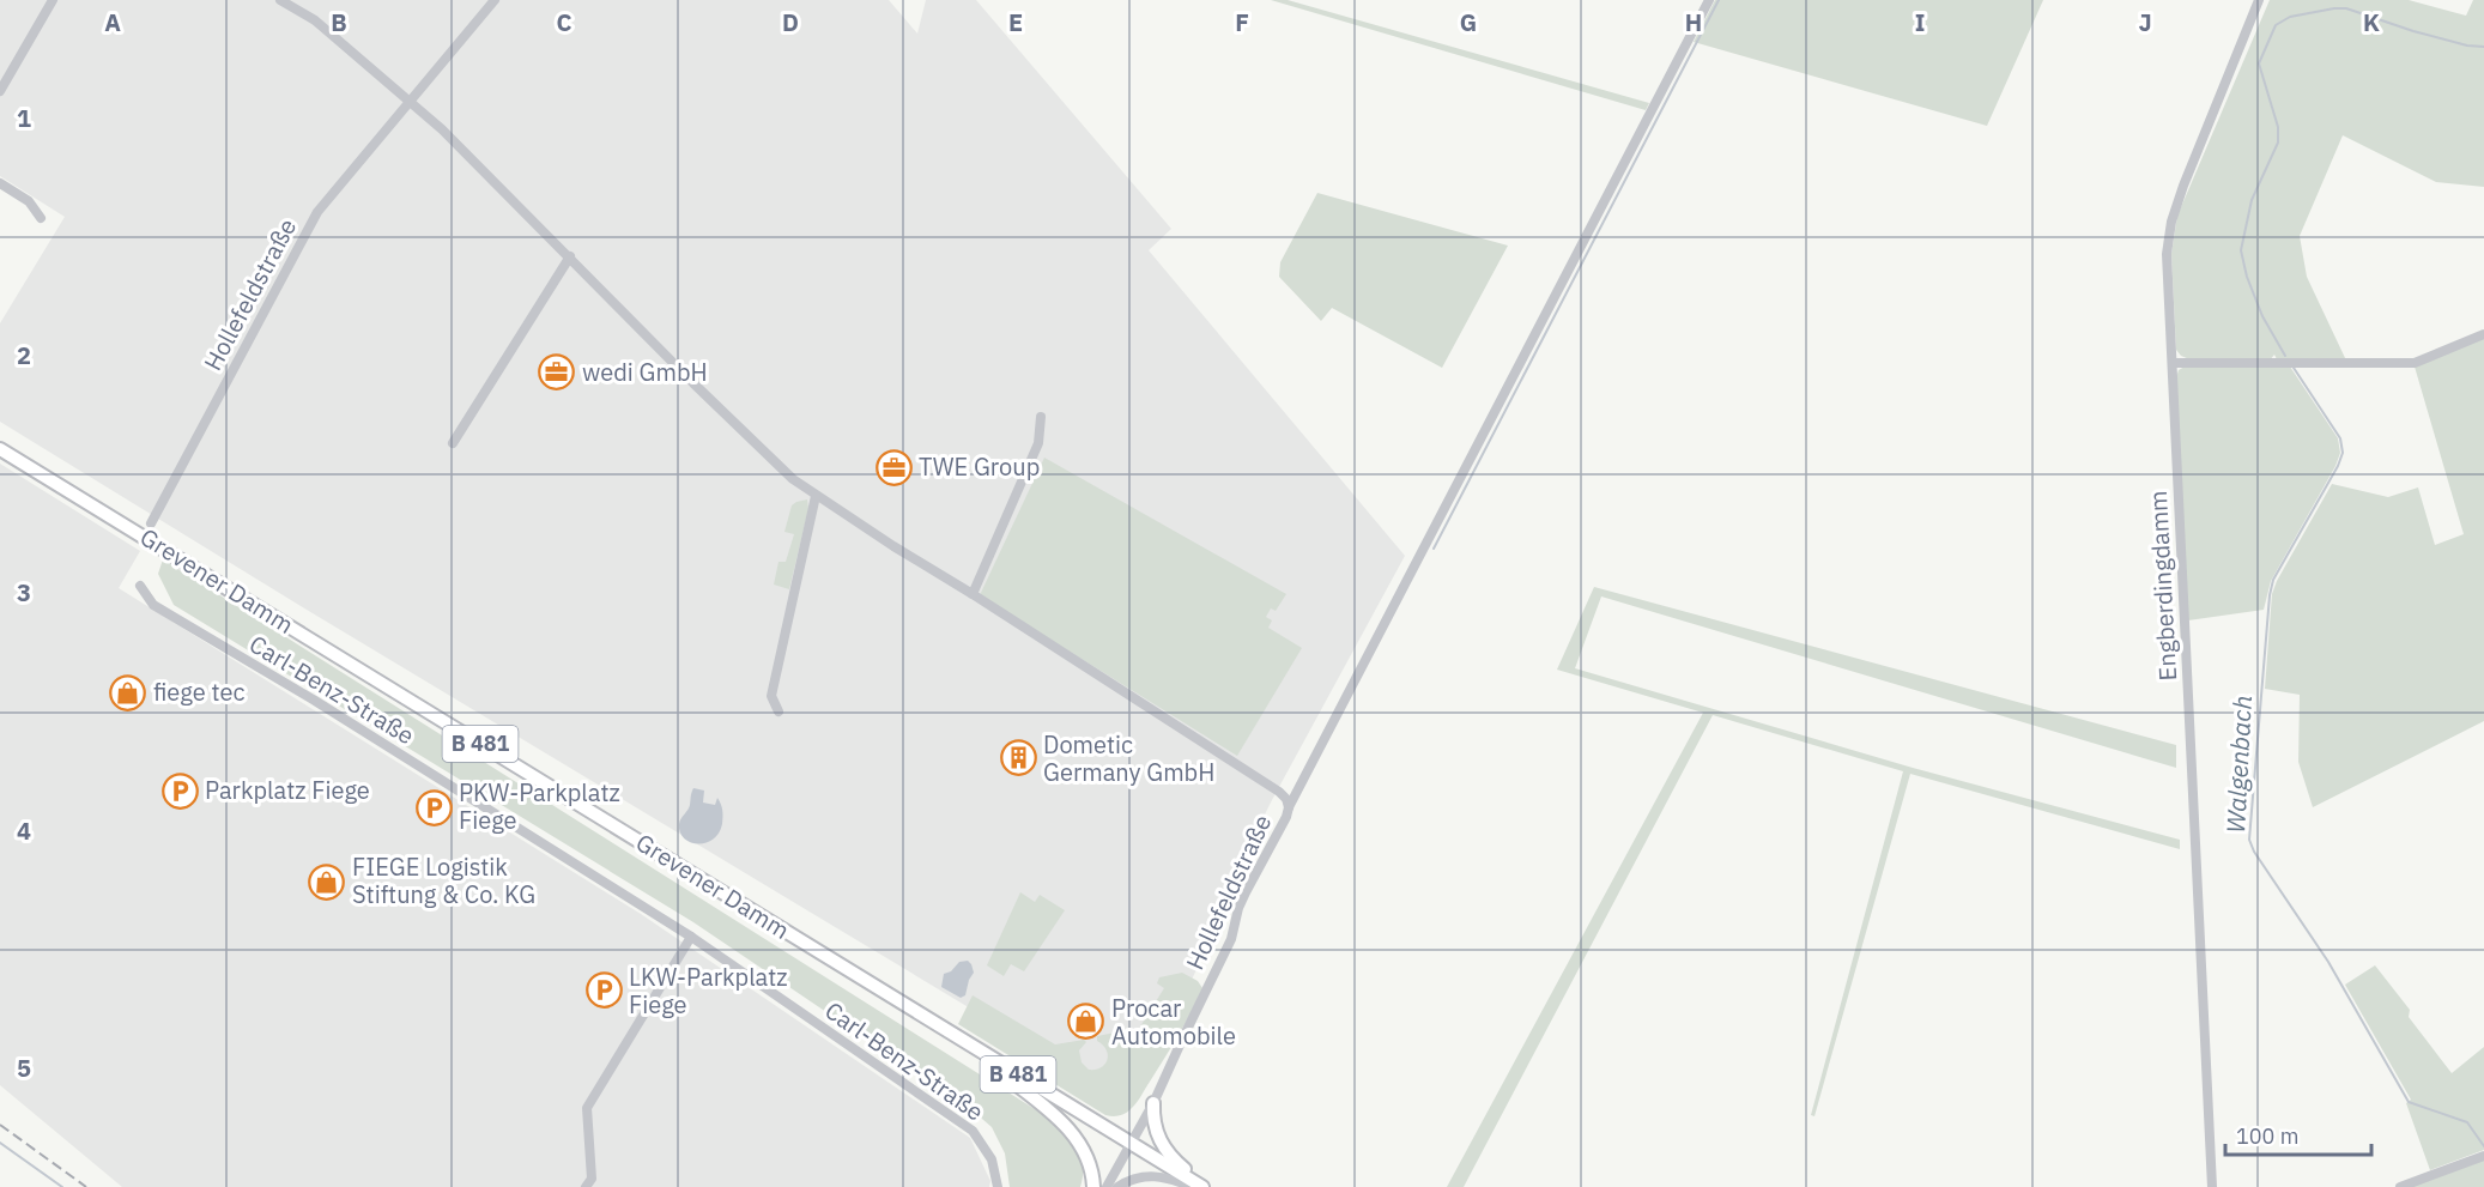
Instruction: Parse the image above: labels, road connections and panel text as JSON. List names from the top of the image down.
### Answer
{
  "streets": {
    "main road": ["Grevener Damm", "B 481"],
    "street": ["Hollefeldstraße", "Engberdingdamm", "Carl-Benz-Straße"]
  },
  "crossings": [
    ["Hollefeldstraße", "Grevener Damm"],
    ["Hollefeldstraße", "B 481"],
    ["Grevener Damm", "B 481"]
  ],
  "water": ["Walgenbach"],
  "places": {
    "office": ["wedi GmbH", "TWE Group"],
    "shop": ["fiege tec", "FIEGE Logistik Stiftung & Co. KG", "Procar Automobile"],
    "building": ["Dometic Germany GmbH"],
    "parking": ["Parkplatz Fiege", "PKW-Parkplatz Fiege", "LKW-Parkplatz Fiege"]
  },
  "scale_bar": "100 m",
  "grid": {
    "columns": [
      "A",
      "B",
      "C",
      "D",
      "E",
      "F",
      "G",
      "H",
      "I",
      "J",
      "K"
    ],
    "rows": [
      "1",
      "2",
      "3",
      "4",
      "5"
    ]
  }
}
